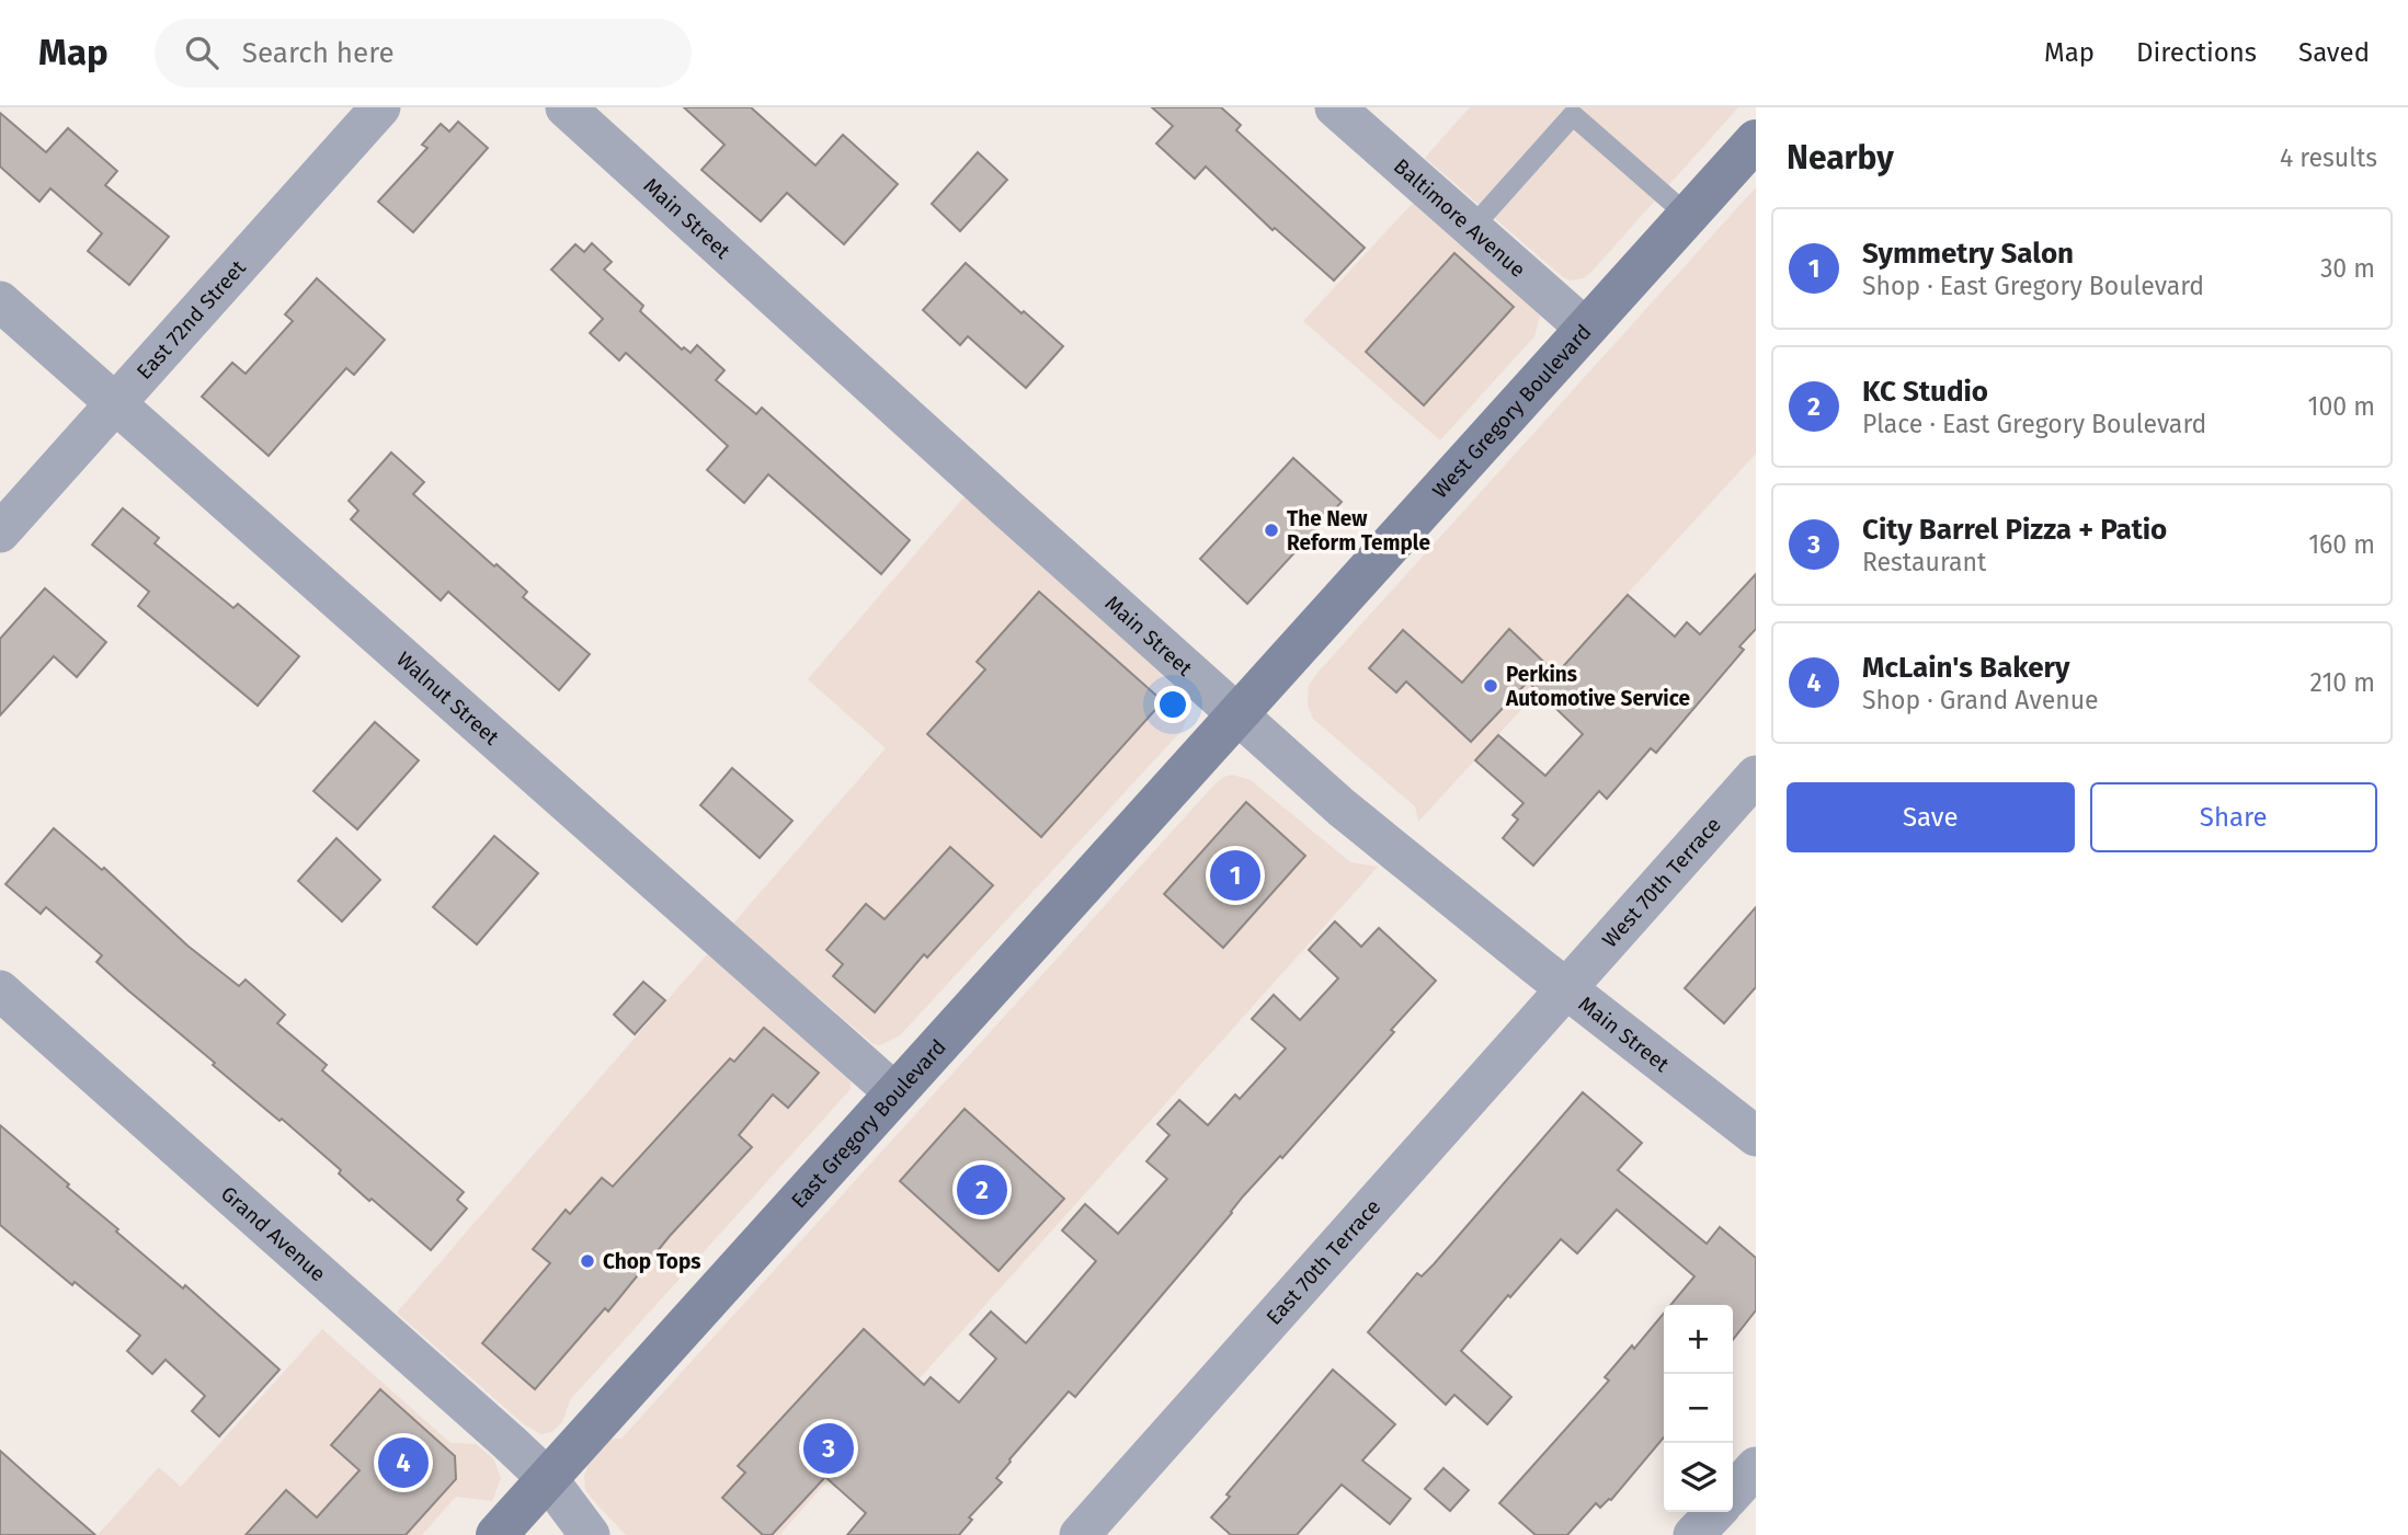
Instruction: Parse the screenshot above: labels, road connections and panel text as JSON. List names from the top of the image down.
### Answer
{
  "streets": {
    "main road": ["West Gregory Boulevard", "East Gregory Boulevard"],
    "street": [
      "Baltimore Avenue",
      "Main Street",
      "East 72nd Street",
      "Walnut Street",
      "West 70th Terrace",
      "Grand Avenue",
      "East 70th Terrace"
    ]
  },
  "crossings": [
    ["Baltimore Avenue", "West Gregory Boulevard"],
    ["Main Street", "West Gregory Boulevard"],
    ["Main Street", "West 70th Terrace"],
    ["Main Street", "East Gregory Boulevard"],
    ["Main Street", "East 70th Terrace"],
    ["East 72nd Street", "Walnut Street"],
    ["West Gregory Boulevard", "East Gregory Boulevard"],
    ["Walnut Street", "East Gregory Boulevard"],
    ["West 70th Terrace", "East 70th Terrace"],
    ["East Gregory Boulevard", "Grand Avenue"]
  ],
  "places": ["The New Reform Temple", "Perkins Automotive Service", "Chop Tops"],
  "page": {
    "header": "Map",
    "search": "Search here",
    "nav": ["Map", "Directions", "Saved"],
    "heading": ["Nearby", "4 results"],
    "list": [
      {
        "mark": "1",
        "name": "Symmetry Salon",
        "note": "Shop · East Gregory Boulevard",
        "value": "30 m"
      },
      {
        "mark": "2",
        "name": "KC Studio",
        "note": "Place · East Gregory Boulevard",
        "value": "100 m"
      },
      {
        "mark": "3",
        "name": "City Barrel Pizza + Patio",
        "note": "Restaurant",
        "value": "160 m"
      },
      {
        "mark": "4",
        "name": "McLain's Bakery",
        "note": "Shop · Grand Avenue",
        "value": "210 m"
      }
    ],
    "buttons": ["Save", "Share"],
    "pins": [
      "1",
      "2",
      "3",
      "4"
    ],
    "map_buttons": ["+", "−"]
  }
}
